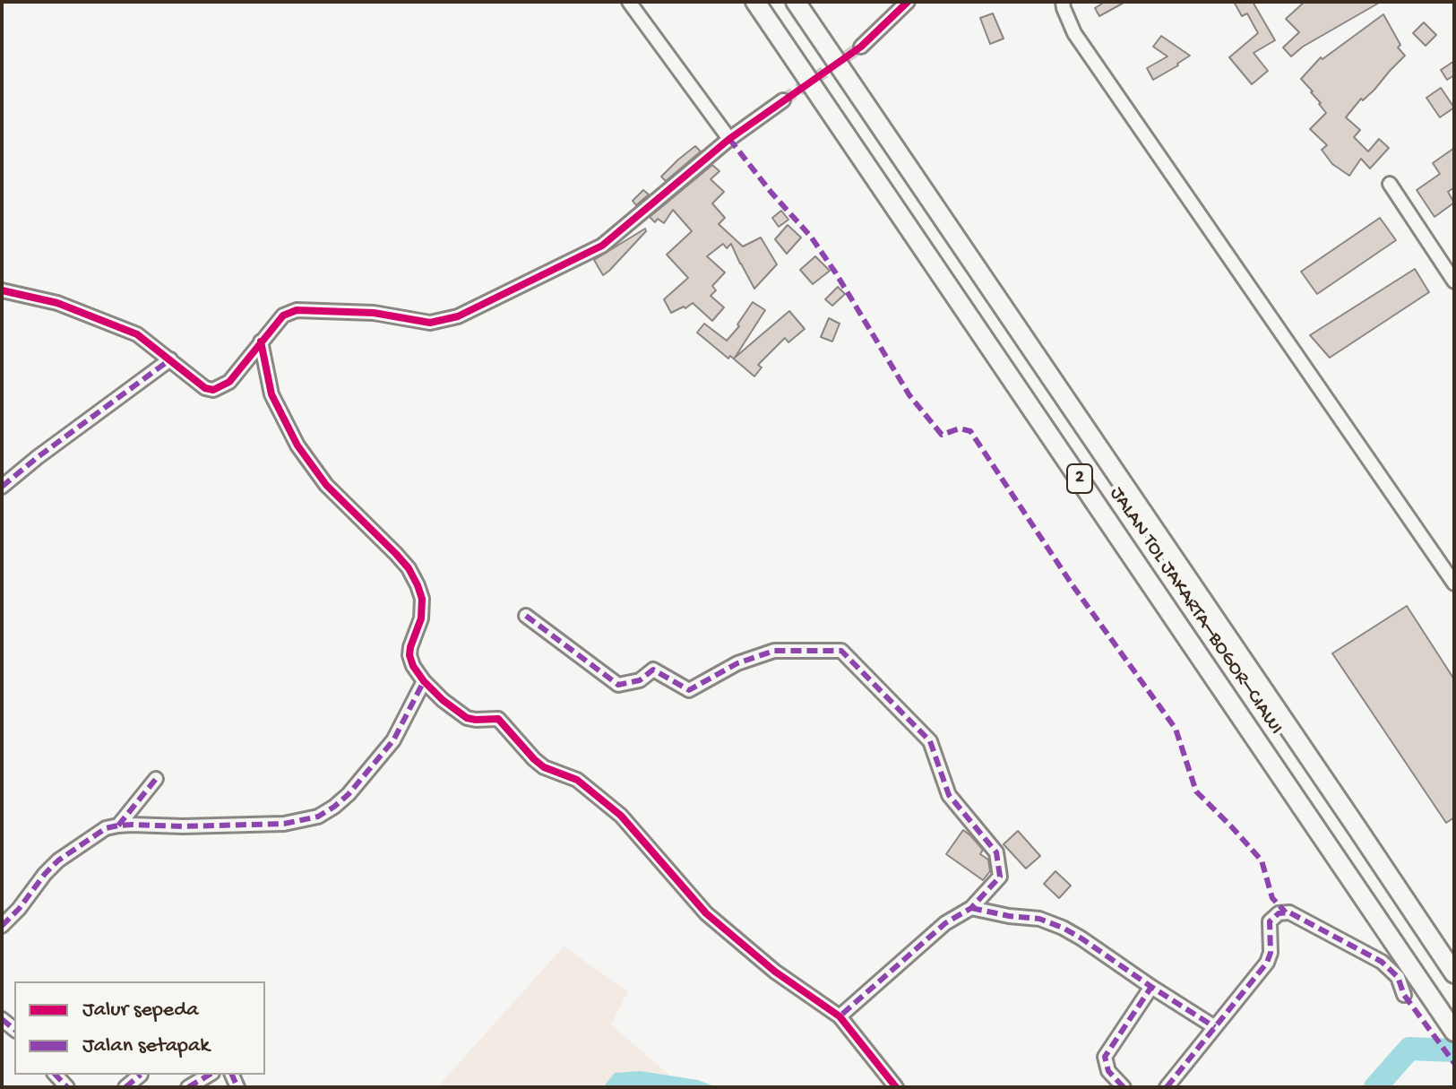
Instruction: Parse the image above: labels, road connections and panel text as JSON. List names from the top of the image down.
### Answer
{
  "streets": {
    "highway": ["2", "JALAN TOL JAKARTA–BOGOR–CIAWI"]
  },
  "legend": ["Jalur sepeda", "Jalan setapak"]
}
